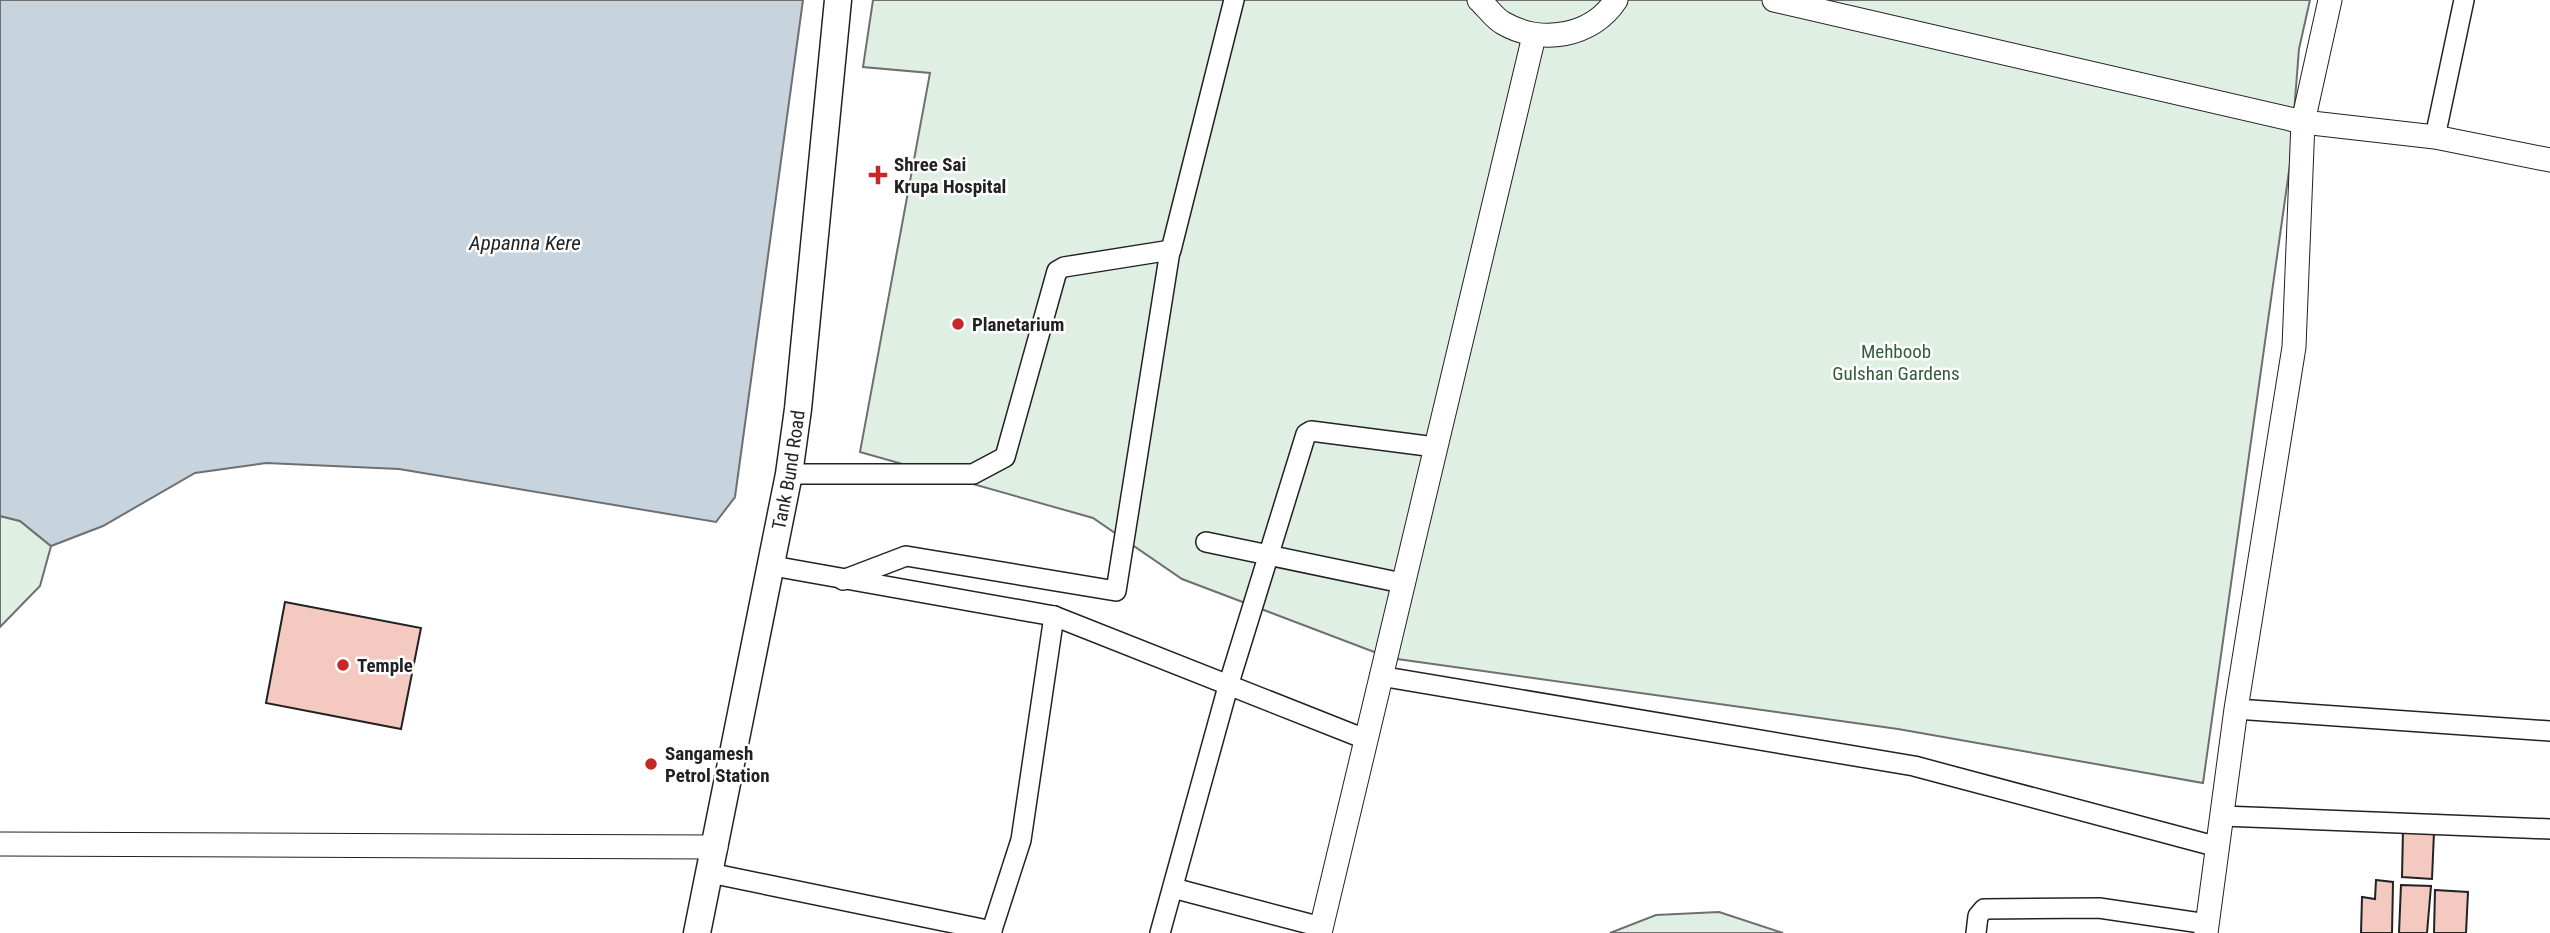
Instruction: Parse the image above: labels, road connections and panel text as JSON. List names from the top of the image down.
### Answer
{
  "streets": {
    "main road": ["Tank Bund Road"]
  },
  "water": ["Appanna Kere"],
  "parks": ["Mehboob Gulshan Gardens"],
  "places": {
    "health": ["Shree Sai Krupa Hospital"],
    "other": ["Planetarium", "Temple", "Sangamesh Petrol Station"]
  }
}
